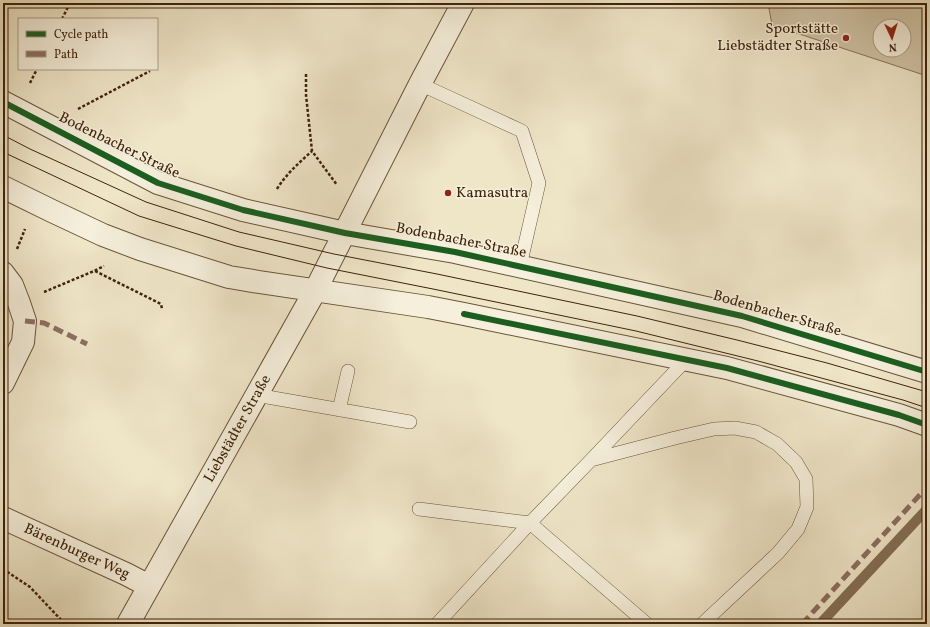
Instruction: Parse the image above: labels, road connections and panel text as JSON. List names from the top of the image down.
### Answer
{
  "streets": {
    "street": ["Bodenbacher Straße", "Liebstädter Straße", "Bärenburger Weg"]
  },
  "crossings": [
    ["Bodenbacher Straße", "Liebstädter Straße"],
    ["Liebstädter Straße", "Bärenburger Weg"]
  ],
  "places": ["Sportstätte Liebstädter Straße", "Kamasutra"],
  "legend": ["Cycle path", "Path"],
  "north": "bottom"
}
